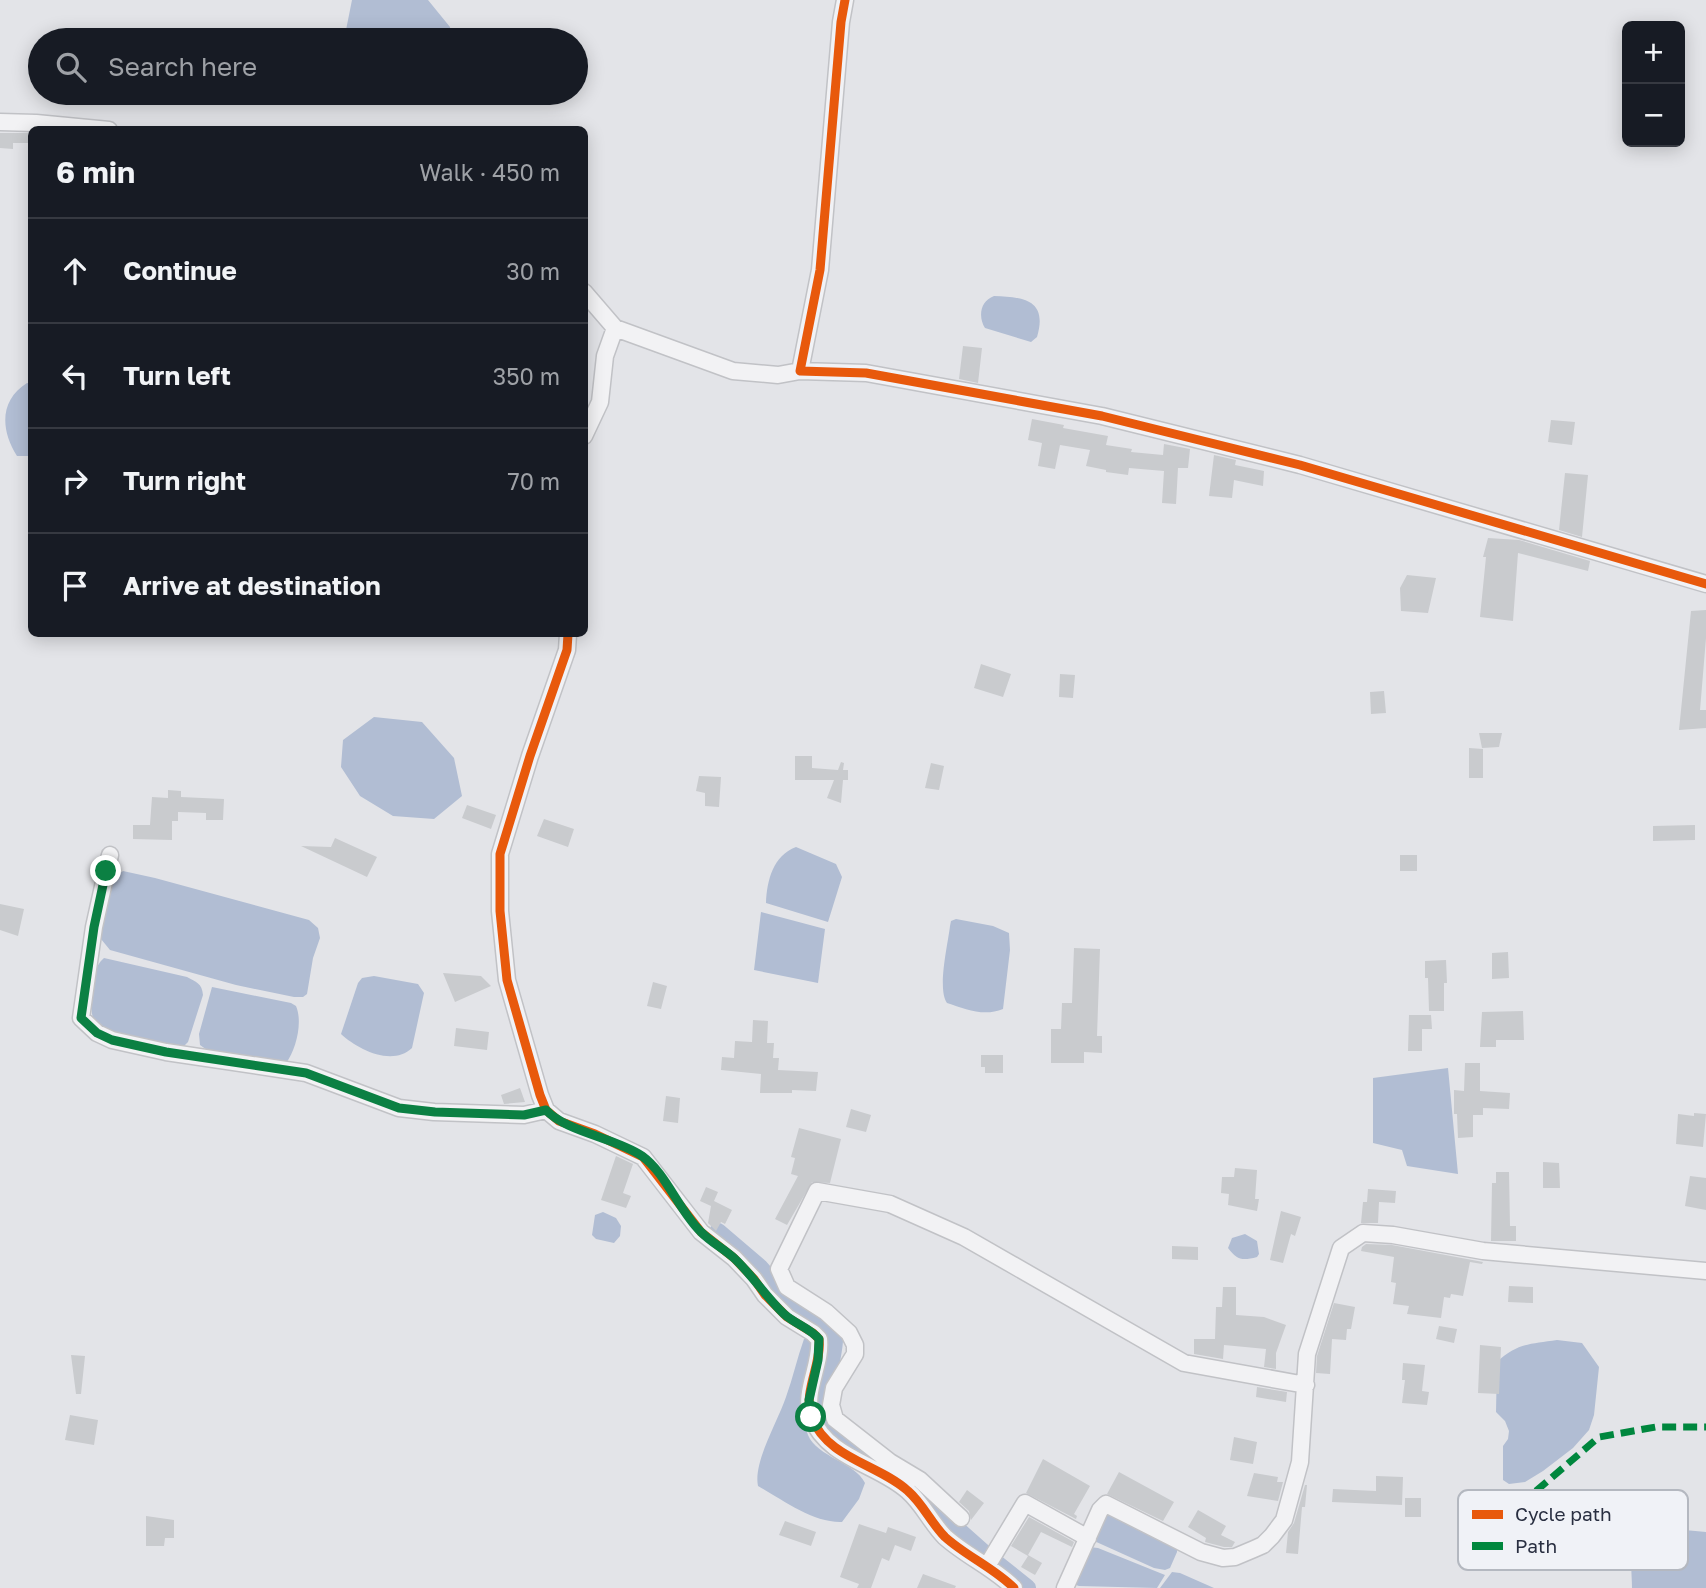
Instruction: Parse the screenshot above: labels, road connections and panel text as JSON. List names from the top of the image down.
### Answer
{
  "legend": ["Cycle path", "Path"],
  "page": {
    "map_buttons": ["+", "−"],
    "search": "Search here",
    "heading": ["6 min", "Walk · 450 m"],
    "list": [
      ["Continue", "30 m"],
      ["Turn left", "350 m"],
      ["Turn right", "70 m"],
      "Arrive at destination"
    ]
  }
}
